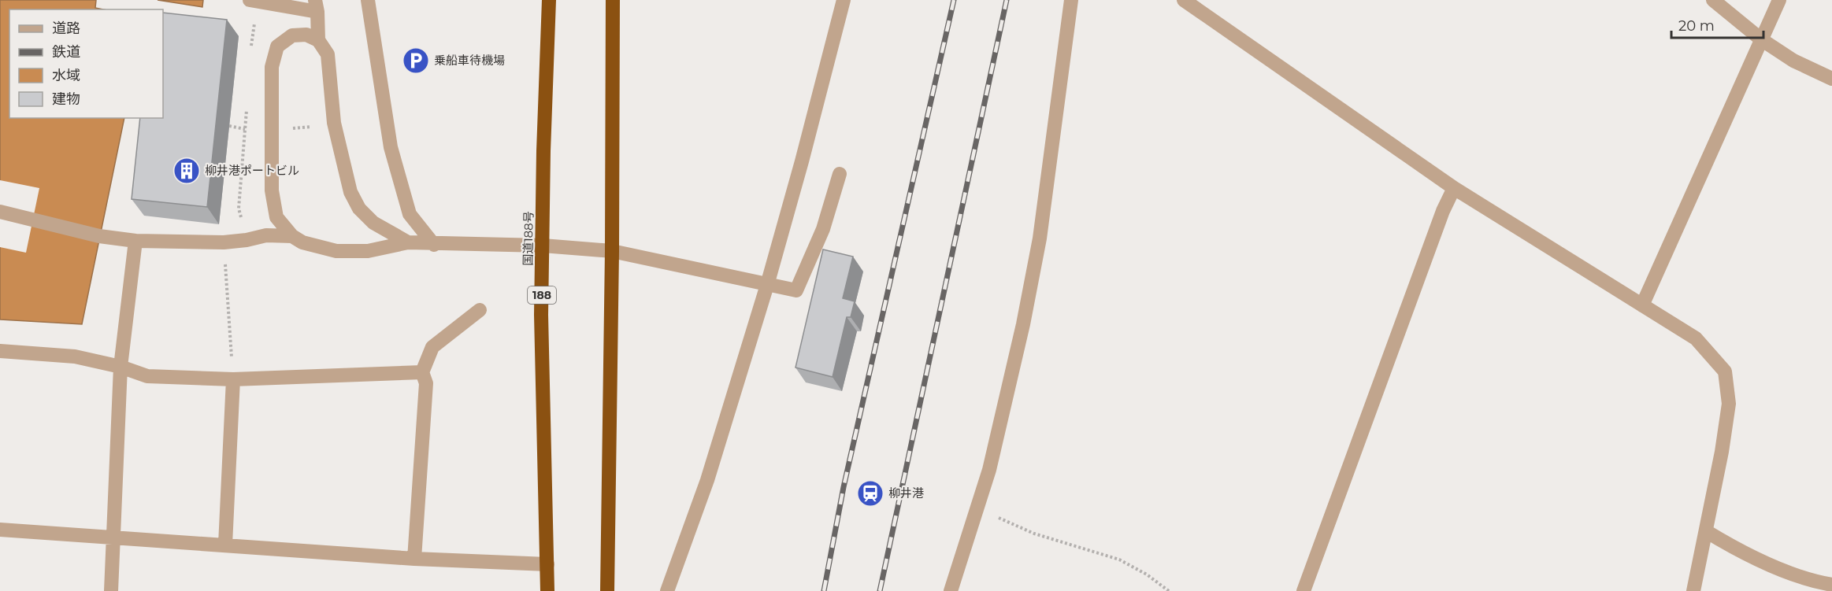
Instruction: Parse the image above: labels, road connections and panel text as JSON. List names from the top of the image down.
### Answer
{
  "streets": {
    "highway": ["国道188号", "188"]
  },
  "places": {
    "parking": ["乗船車待機場"],
    "building": ["柳井港ポートビル"],
    "station": ["柳井港"]
  },
  "legend": [
    "道路",
    "鉄道",
    "水域",
    "建物"
  ],
  "scale_bar": "20 m"
}
